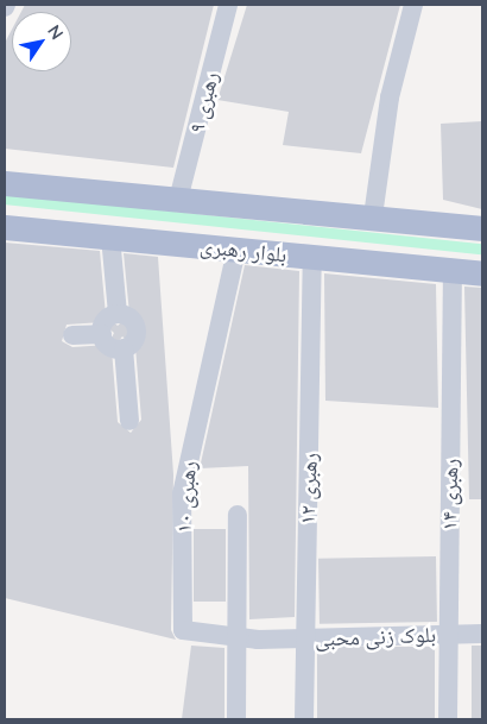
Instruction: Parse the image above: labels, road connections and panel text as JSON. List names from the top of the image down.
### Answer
{
  "streets": {
    "main road": ["بلوار رهبری"],
    "street": [
      "رهبری ۹",
      "رهبری ۱۲",
      "رهبری ۱۴",
      "رهبری ۱۰",
      "بلوک زنی محبی"
    ]
  },
  "crossings": [
    ["رهبری ۹", "بلوار رهبری"],
    ["بلوار رهبری", "رهبری ۱۲"],
    ["بلوار رهبری", "رهبری ۱۴"],
    ["بلوار رهبری", "رهبری ۱۰"],
    ["رهبری ۱۲", "رهبری ۱۰"],
    ["رهبری ۱۲", "بلوک زنی محبی"],
    ["رهبری ۱۴", "بلوک زنی محبی"],
    ["رهبری ۱۰", "بلوک زنی محبی"]
  ],
  "north": "top right"
}
